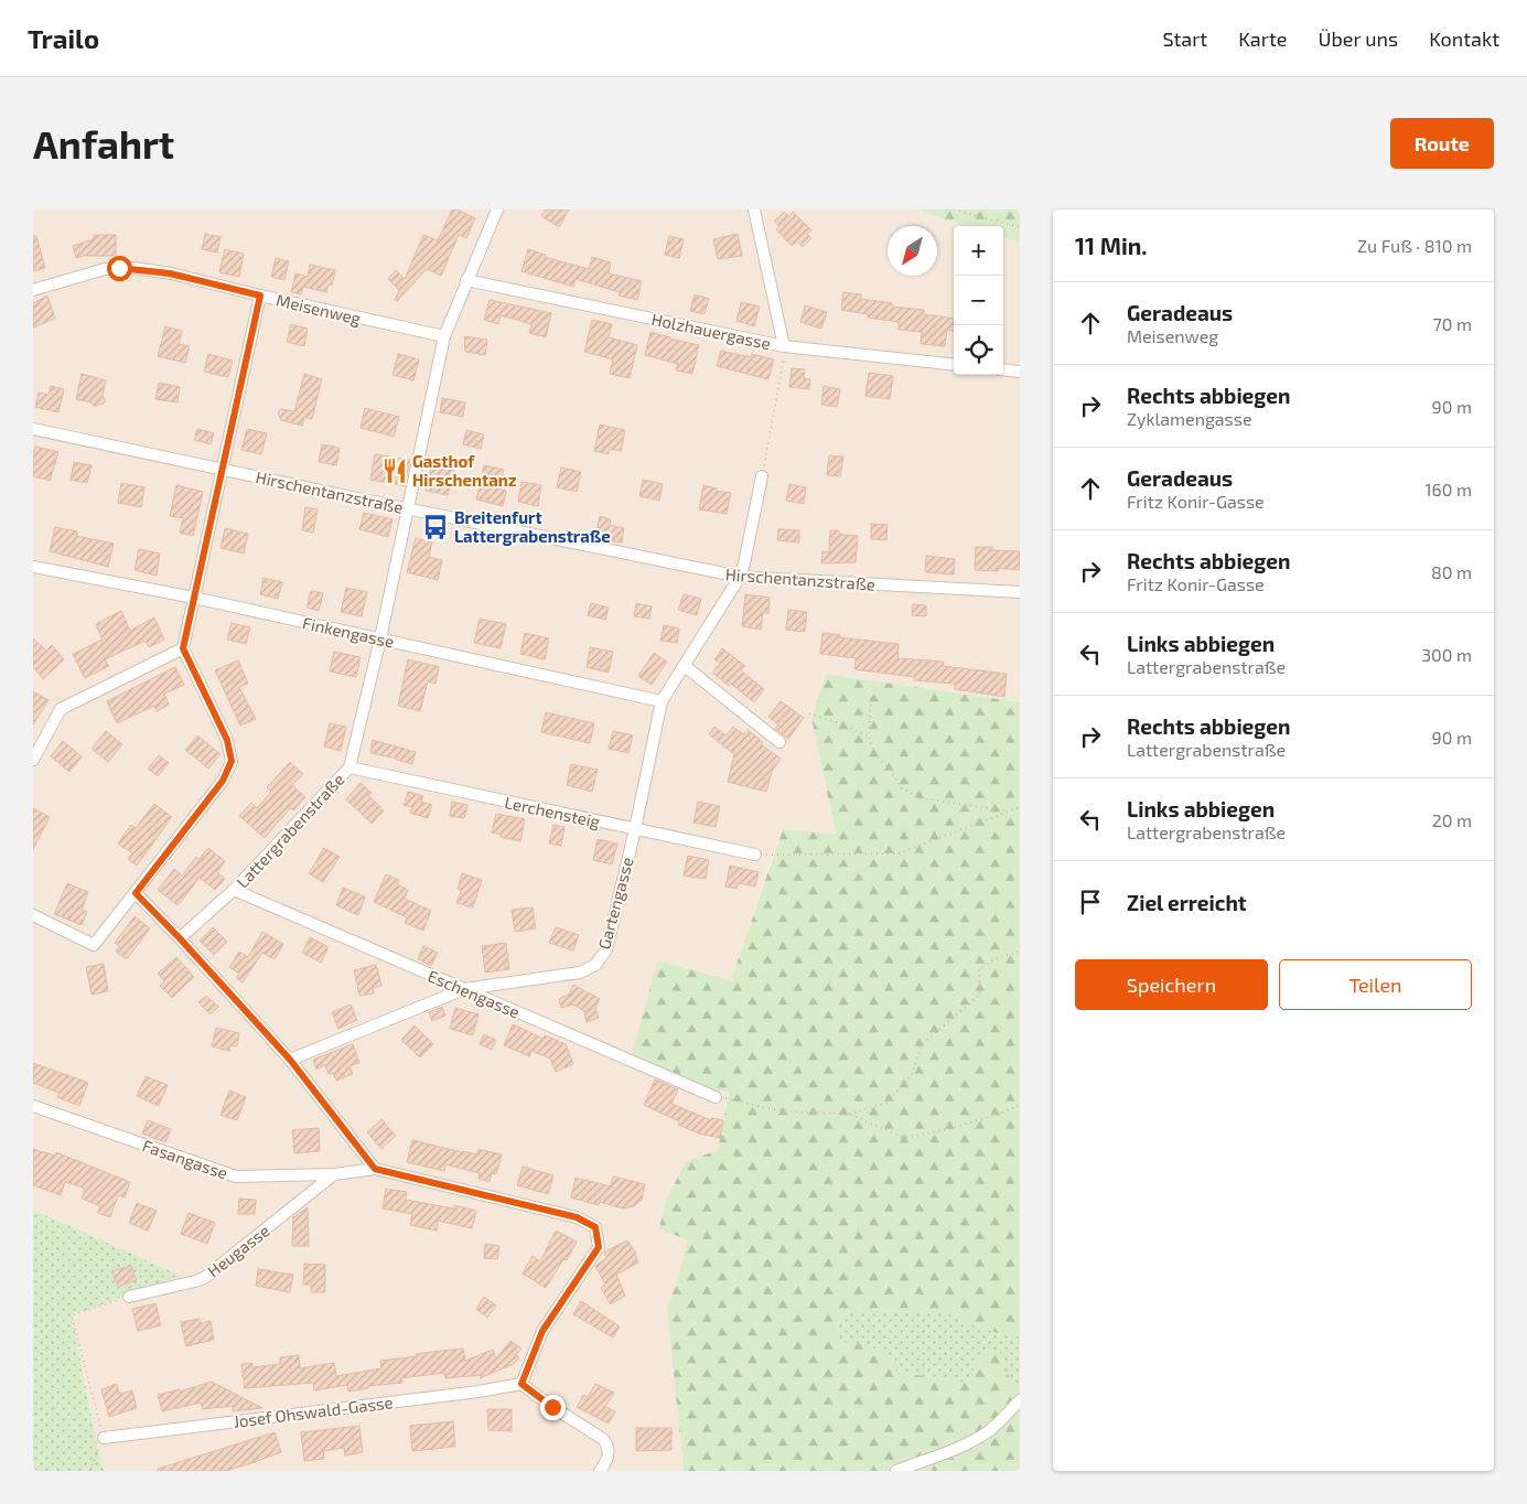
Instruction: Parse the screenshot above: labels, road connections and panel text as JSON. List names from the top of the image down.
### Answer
{
  "streets": {
    "street": [
      "Meisenweg",
      "Holzhauergasse",
      "Hirschentanzstraße",
      "Finkengasse",
      "Lerchensteig",
      "Lattergrabenstraße",
      "Gartengasse",
      "Eschengasse",
      "Fasangasse",
      "Heugasse",
      "Josef Ohswald-Gasse"
    ]
  },
  "crossings": [
    ["Meisenweg", "Lattergrabenstraße"],
    ["Holzhauergasse", "Lattergrabenstraße"],
    ["Hirschentanzstraße", "Lattergrabenstraße"],
    ["Hirschentanzstraße", "Gartengasse"],
    ["Finkengasse", "Lattergrabenstraße"],
    ["Finkengasse", "Gartengasse"],
    ["Lerchensteig", "Lattergrabenstraße"],
    ["Lerchensteig", "Gartengasse"],
    ["Lattergrabenstraße", "Eschengasse"],
    ["Gartengasse", "Eschengasse"],
    ["Fasangasse", "Heugasse"]
  ],
  "places": {
    "restaurant": ["Gasthof Hirschentanz"],
    "bus stop": ["Breitenfurt Lattergrabenstraße"]
  },
  "north": "bottom left",
  "page": {
    "header": "Trailo",
    "nav": [
      "Start",
      "Karte",
      "Über uns",
      "Kontakt"
    ],
    "buttons": [
      "Route",
      ["Speichern", "Teilen"]
    ],
    "title": "Anfahrt",
    "heading": ["11 Min.", "Zu Fuß · 810 m"],
    "map_buttons": ["+", "−"],
    "list": [
      ["Geradeaus", "Meisenweg", "70 m"],
      ["Rechts abbiegen", "Zyklamengasse", "90 m"],
      ["Geradeaus", "Fritz Konir-Gasse", "160 m"],
      ["Rechts abbiegen", "Fritz Konir-Gasse", "80 m"],
      ["Links abbiegen", "Lattergrabenstraße", "300 m"],
      ["Rechts abbiegen", "Lattergrabenstraße", "90 m"],
      ["Links abbiegen", "Lattergrabenstraße", "20 m"],
      "Ziel erreicht"
    ]
  }
}
